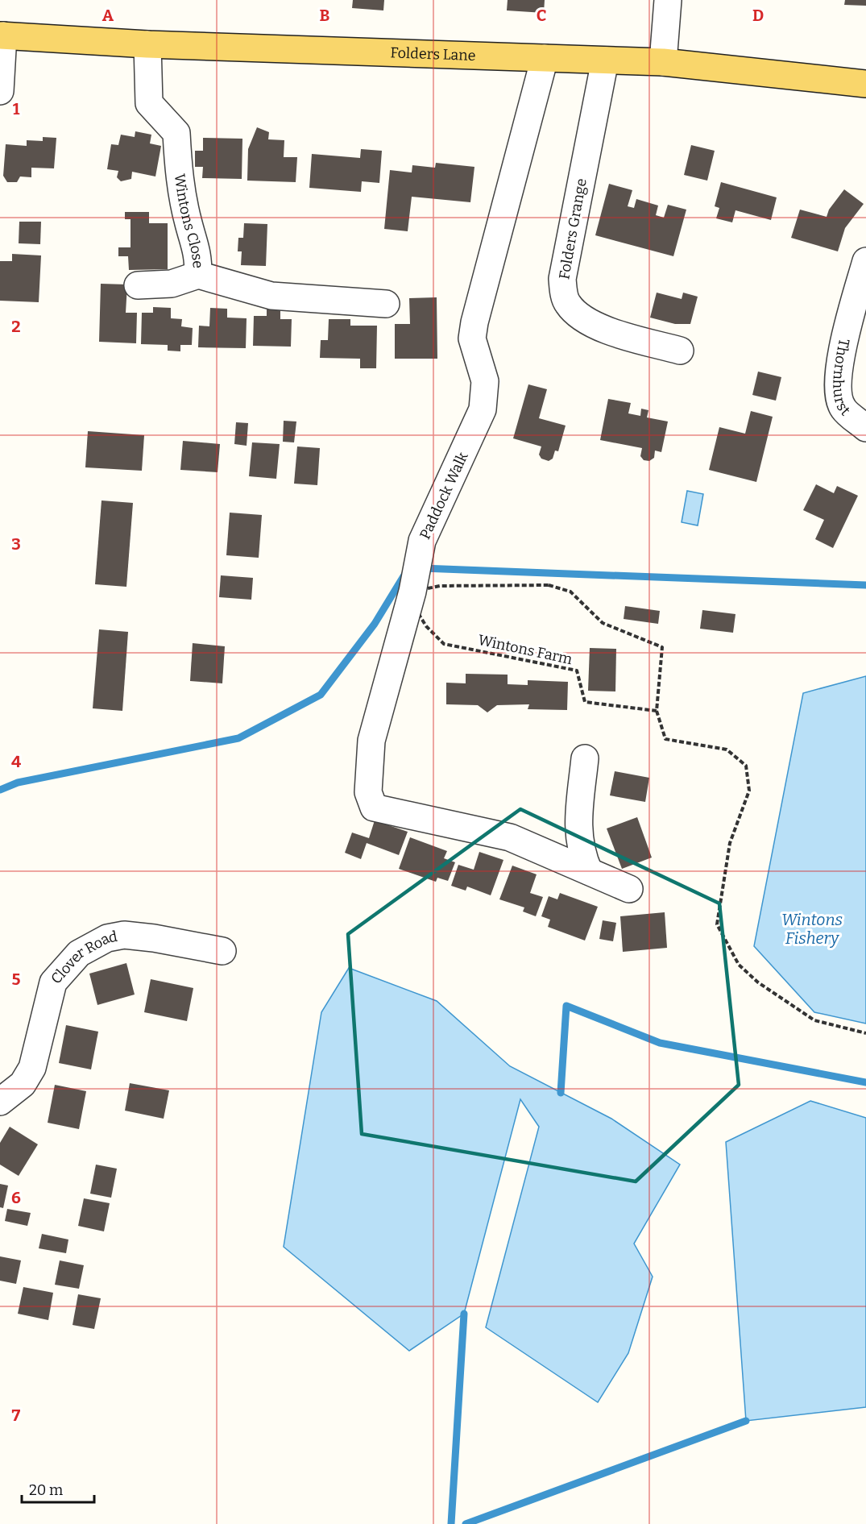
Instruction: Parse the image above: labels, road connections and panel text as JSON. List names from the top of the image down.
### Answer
{
  "streets": {
    "main road": ["Folders Lane"],
    "street": [
      "Wintons Close",
      "Folders Grange",
      "Thornhurst",
      "Paddock Walk",
      "Clover Road"
    ],
    "path": ["Wintons Farm"]
  },
  "crossings": [
    ["Folders Lane", "Wintons Close"],
    ["Folders Lane", "Folders Grange"],
    ["Folders Lane", "Paddock Walk"],
    ["Paddock Walk", "Wintons Farm"]
  ],
  "water": ["Wintons Fishery"],
  "scale_bar": "20 m",
  "grid": {
    "columns": [
      "A",
      "B",
      "C",
      "D"
    ],
    "rows": [
      "1",
      "2",
      "3",
      "4",
      "5",
      "6",
      "7"
    ]
  }
}
